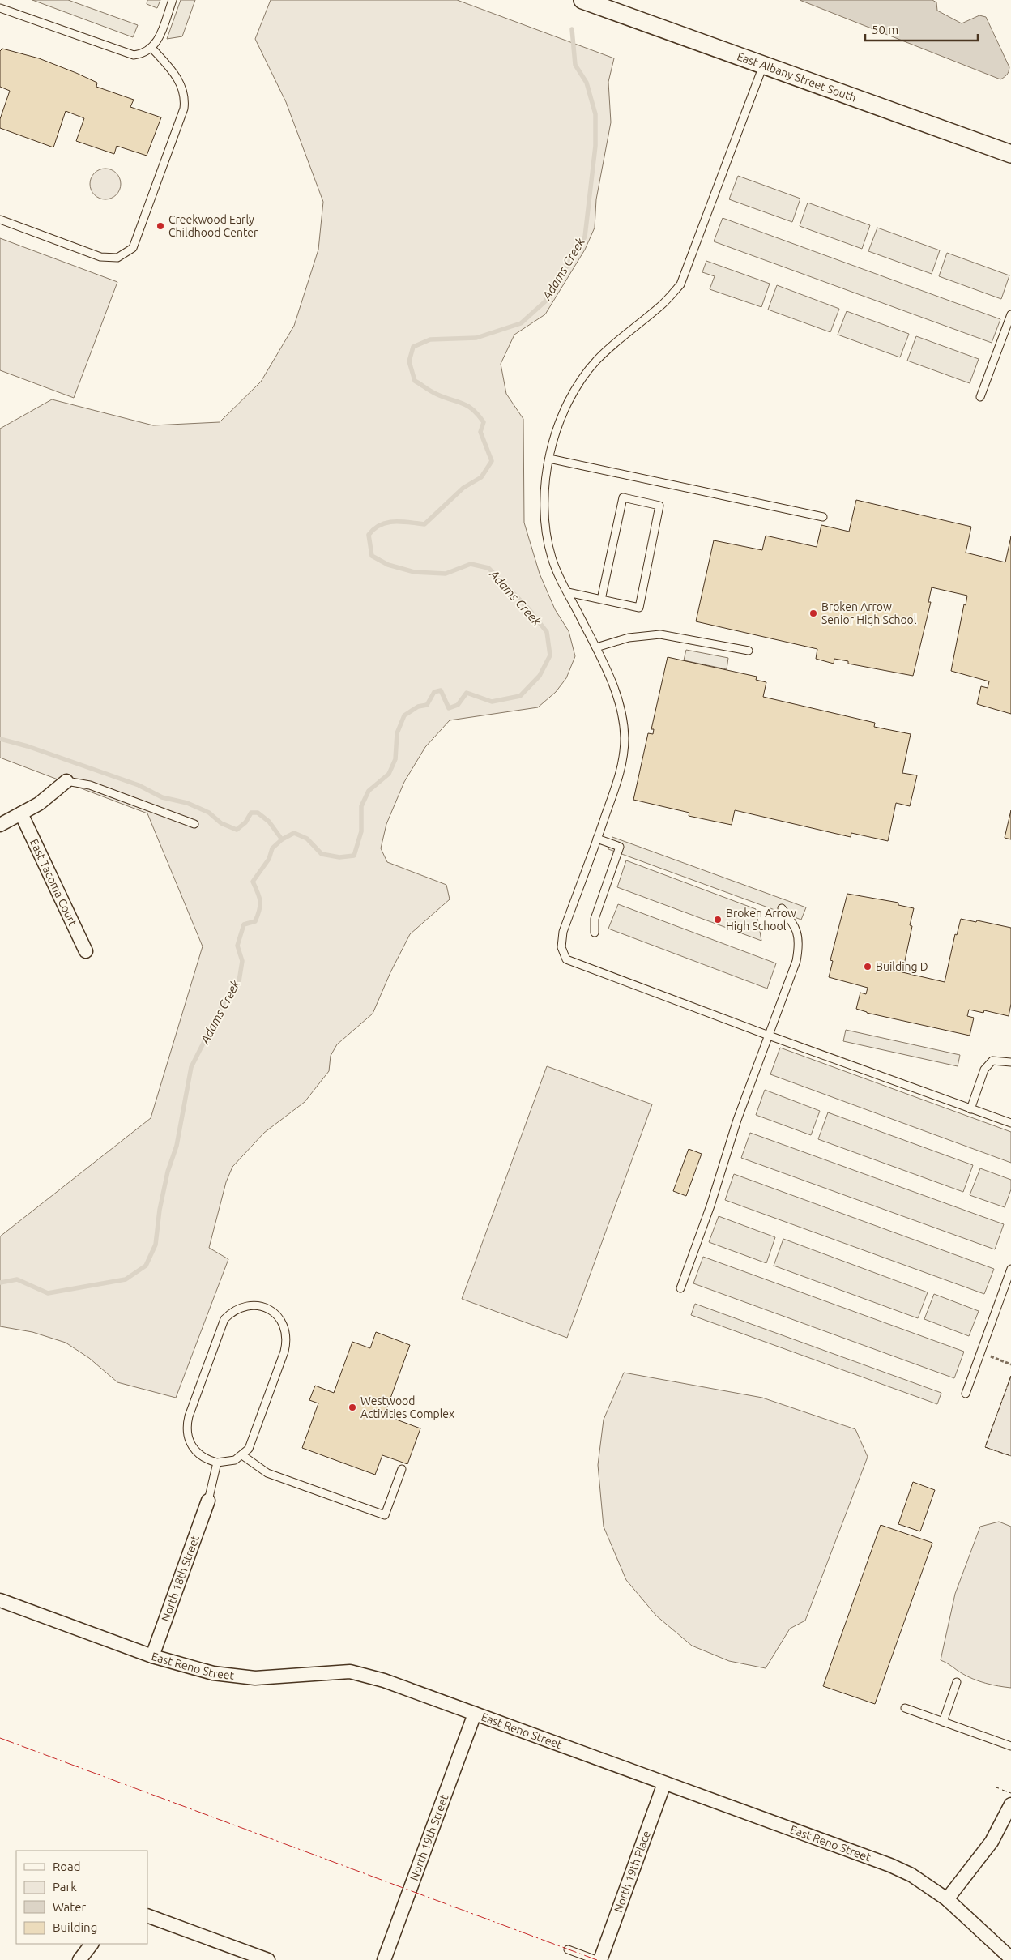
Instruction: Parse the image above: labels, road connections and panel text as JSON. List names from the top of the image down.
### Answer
{
  "streets": {
    "street": [
      "East Albany Street South",
      "East Tacoma Court",
      "North 18th Street",
      "East Reno Street",
      "North 19th Street",
      "North 19th Place"
    ]
  },
  "crossings": [
    ["North 18th Street", "East Reno Street"],
    ["East Reno Street", "North 19th Street"],
    ["East Reno Street", "North 19th Place"]
  ],
  "water": ["Adams Creek"],
  "places": [
    "Creekwood Early Childhood Center",
    "Broken Arrow Senior High School",
    "Broken Arrow High School",
    "Building D",
    "Westwood Activities Complex"
  ],
  "legend": [
    "Road",
    "Park",
    "Water",
    "Building"
  ],
  "scale_bar": "50 m"
}
